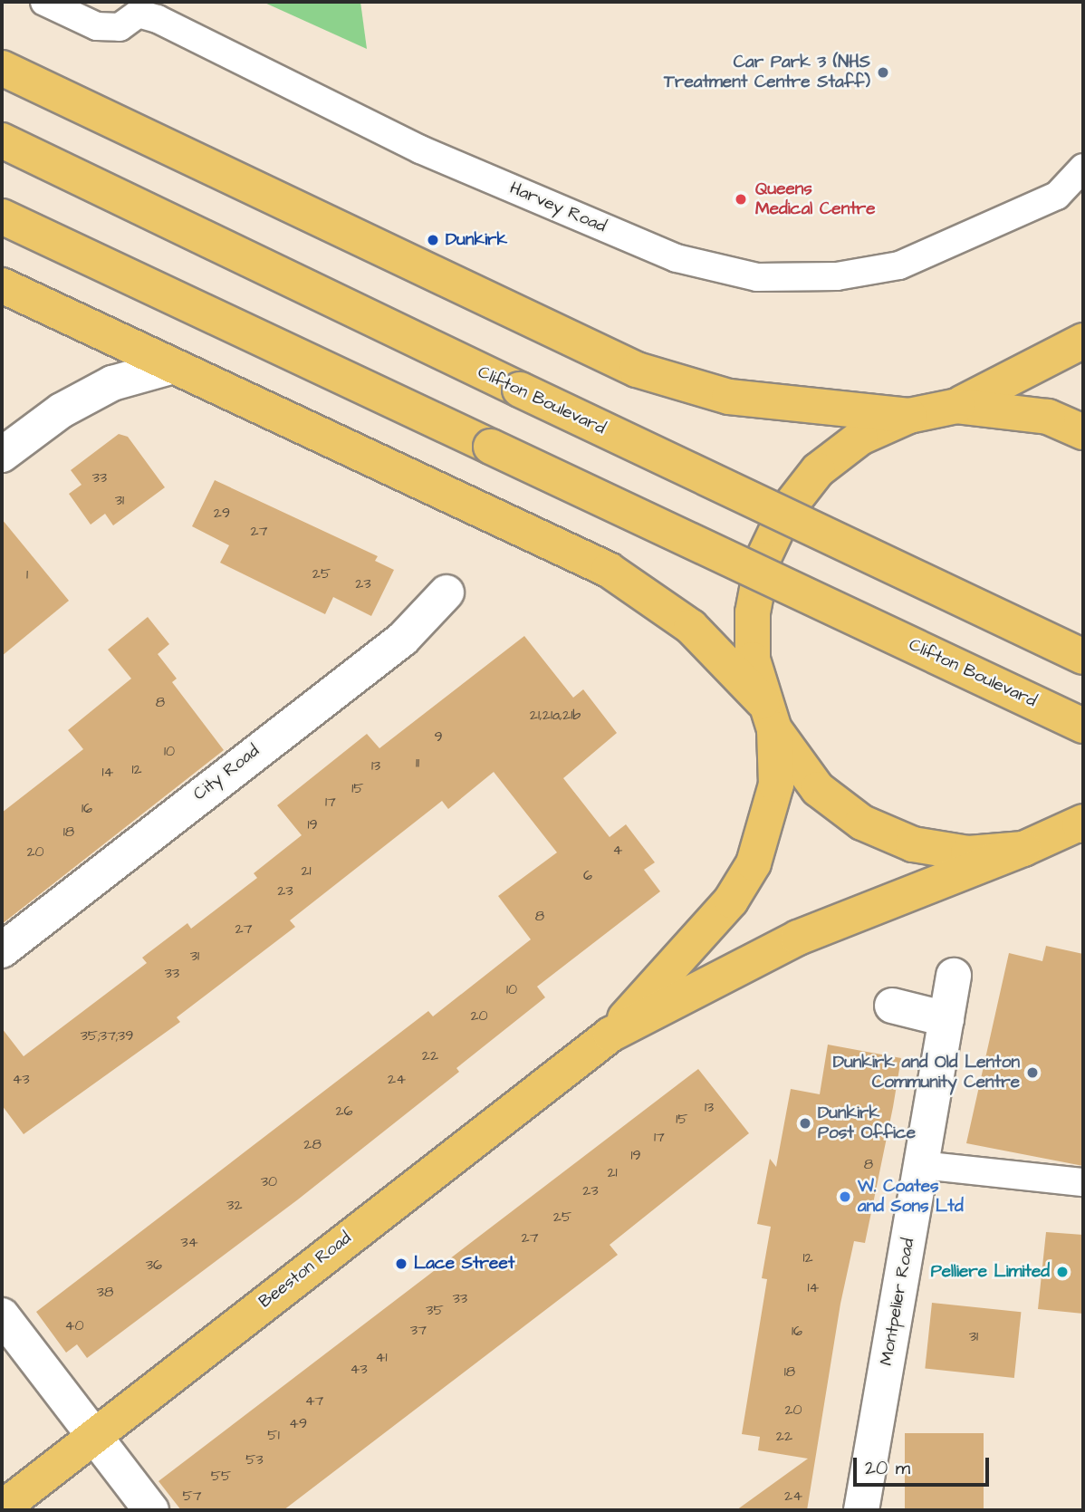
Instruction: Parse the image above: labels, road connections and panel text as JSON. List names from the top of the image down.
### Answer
{
  "streets": {
    "main road": ["Clifton Boulevard", "Beeston Road"],
    "street": ["City Road", "Montpelier Road"],
    "lane": ["Harvey Road"]
  },
  "places": [
    "Car Park 3 (NHS Treatment Centre Staff)",
    "Queens Medical Centre",
    "Dunkirk",
    "Dunkirk and Old Lenton Community Centre",
    "Dunkirk Post Office",
    "W. Coates and Sons Ltd",
    "Lace Street",
    "Pelliere Limited"
  ],
  "house_numbers": [
    "33",
    "31",
    "29",
    "27",
    "25",
    "1",
    "23",
    "8",
    "21,21a,21b",
    "9",
    "10",
    "11",
    "13",
    "12",
    "14",
    "15",
    "17",
    "16",
    "19",
    "18",
    "4",
    "20",
    "21",
    "6",
    "23",
    "8",
    "27",
    "31",
    "33",
    "10",
    "20",
    "35;37;39",
    "22",
    "43",
    "24",
    "13",
    "26",
    "15",
    "17",
    "28",
    "19",
    "8",
    "21",
    "30",
    "23",
    "32",
    "25",
    "27",
    "34",
    "12",
    "36",
    "14",
    "38",
    "33",
    "35",
    "40",
    "37",
    "16",
    "31",
    "41",
    "43",
    "18",
    "47",
    "20",
    "49",
    "51",
    "22",
    "53",
    "55",
    "57",
    "24"
  ],
  "scale_bar": "20 m"
}
